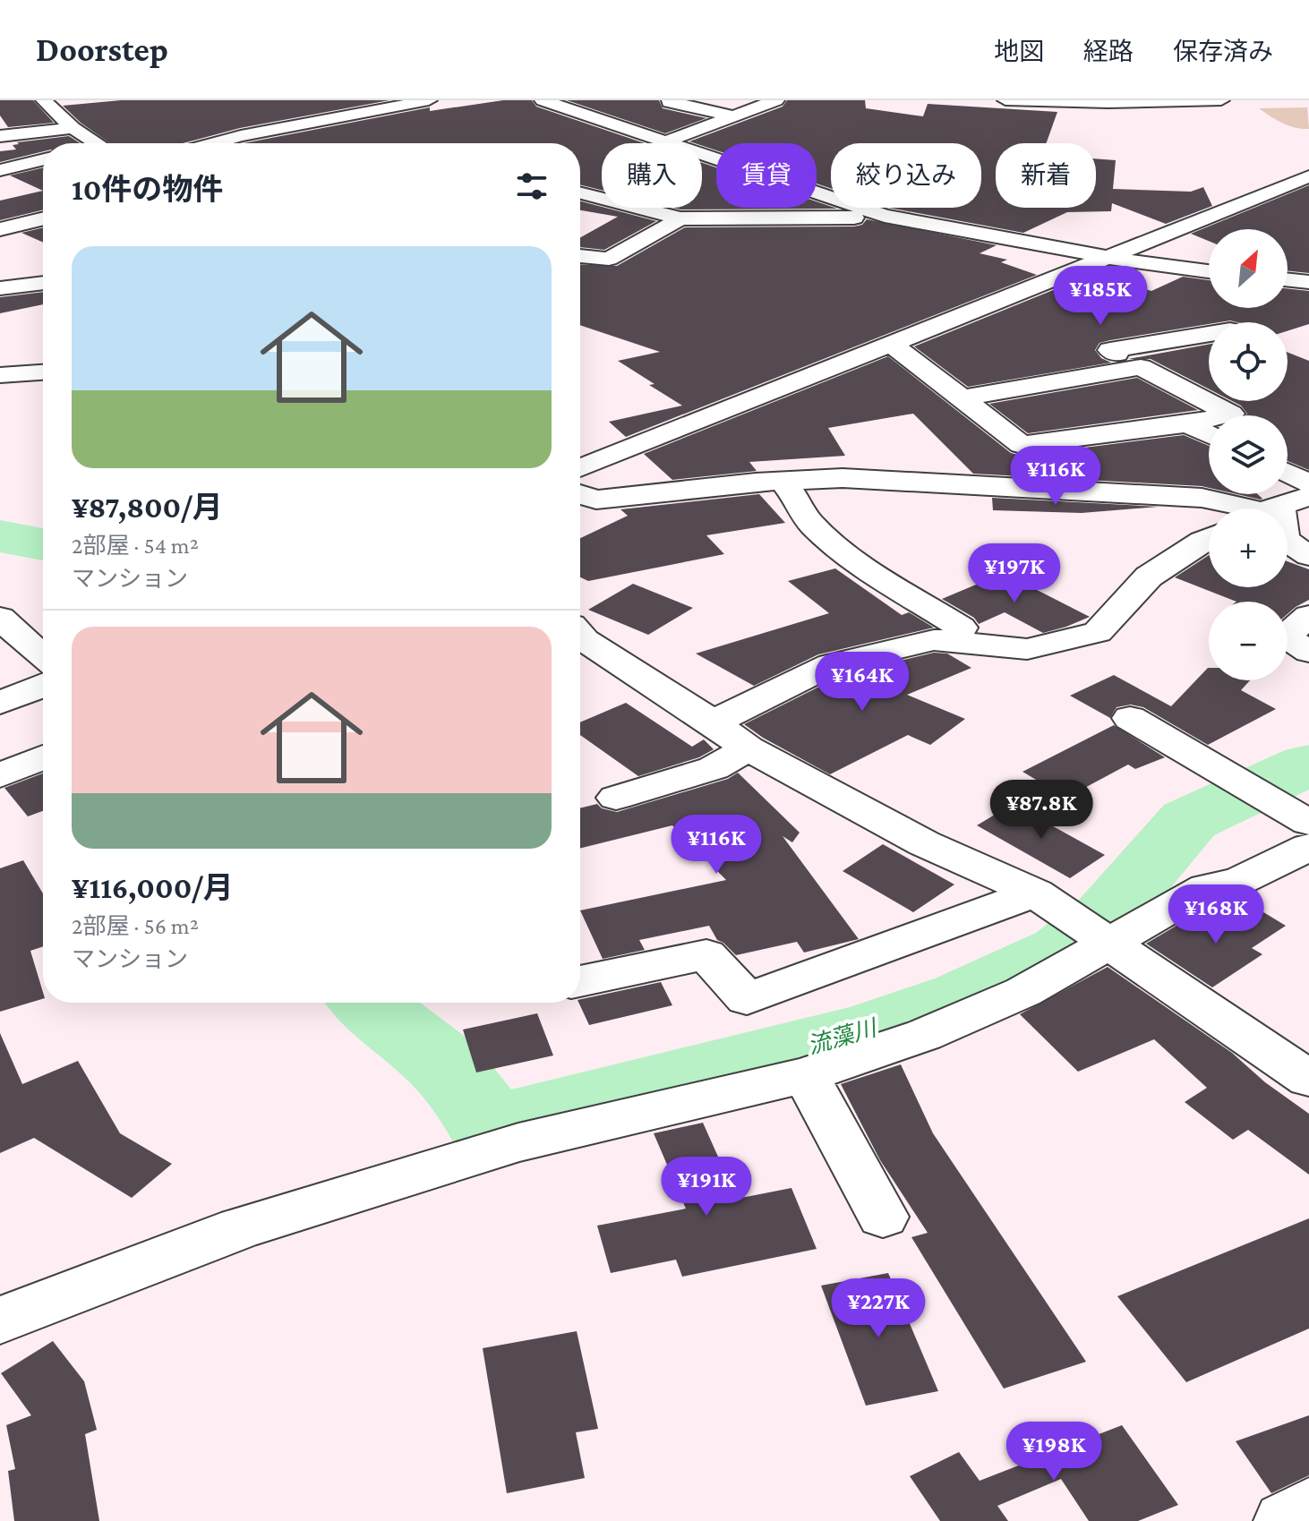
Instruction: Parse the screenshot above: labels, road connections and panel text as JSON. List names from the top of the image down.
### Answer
{
  "water": ["流藻川"],
  "north": "top right",
  "page": {
    "header": "Doorstep",
    "nav": ["地図", "経路", "保存済み"],
    "chip": [
      "購入",
      "賃貸",
      "絞り込み",
      "新着"
    ],
    "heading": "10件の物件",
    "map_buttons": ["+", "−"],
    "list": [
      {
        "name": "¥87,800/月",
        "note": "2部屋 · 54 m² · マンション"
      },
      {
        "name": "¥116,000/月",
        "note": "2部屋 · 56 m² · マンション"
      }
    ],
    "price": [
      "¥185K",
      "¥116K",
      "¥197K",
      "¥164K",
      "¥87.8K",
      "¥116K",
      "¥168K",
      "¥191K",
      "¥227K",
      "¥198K"
    ]
  }
}
